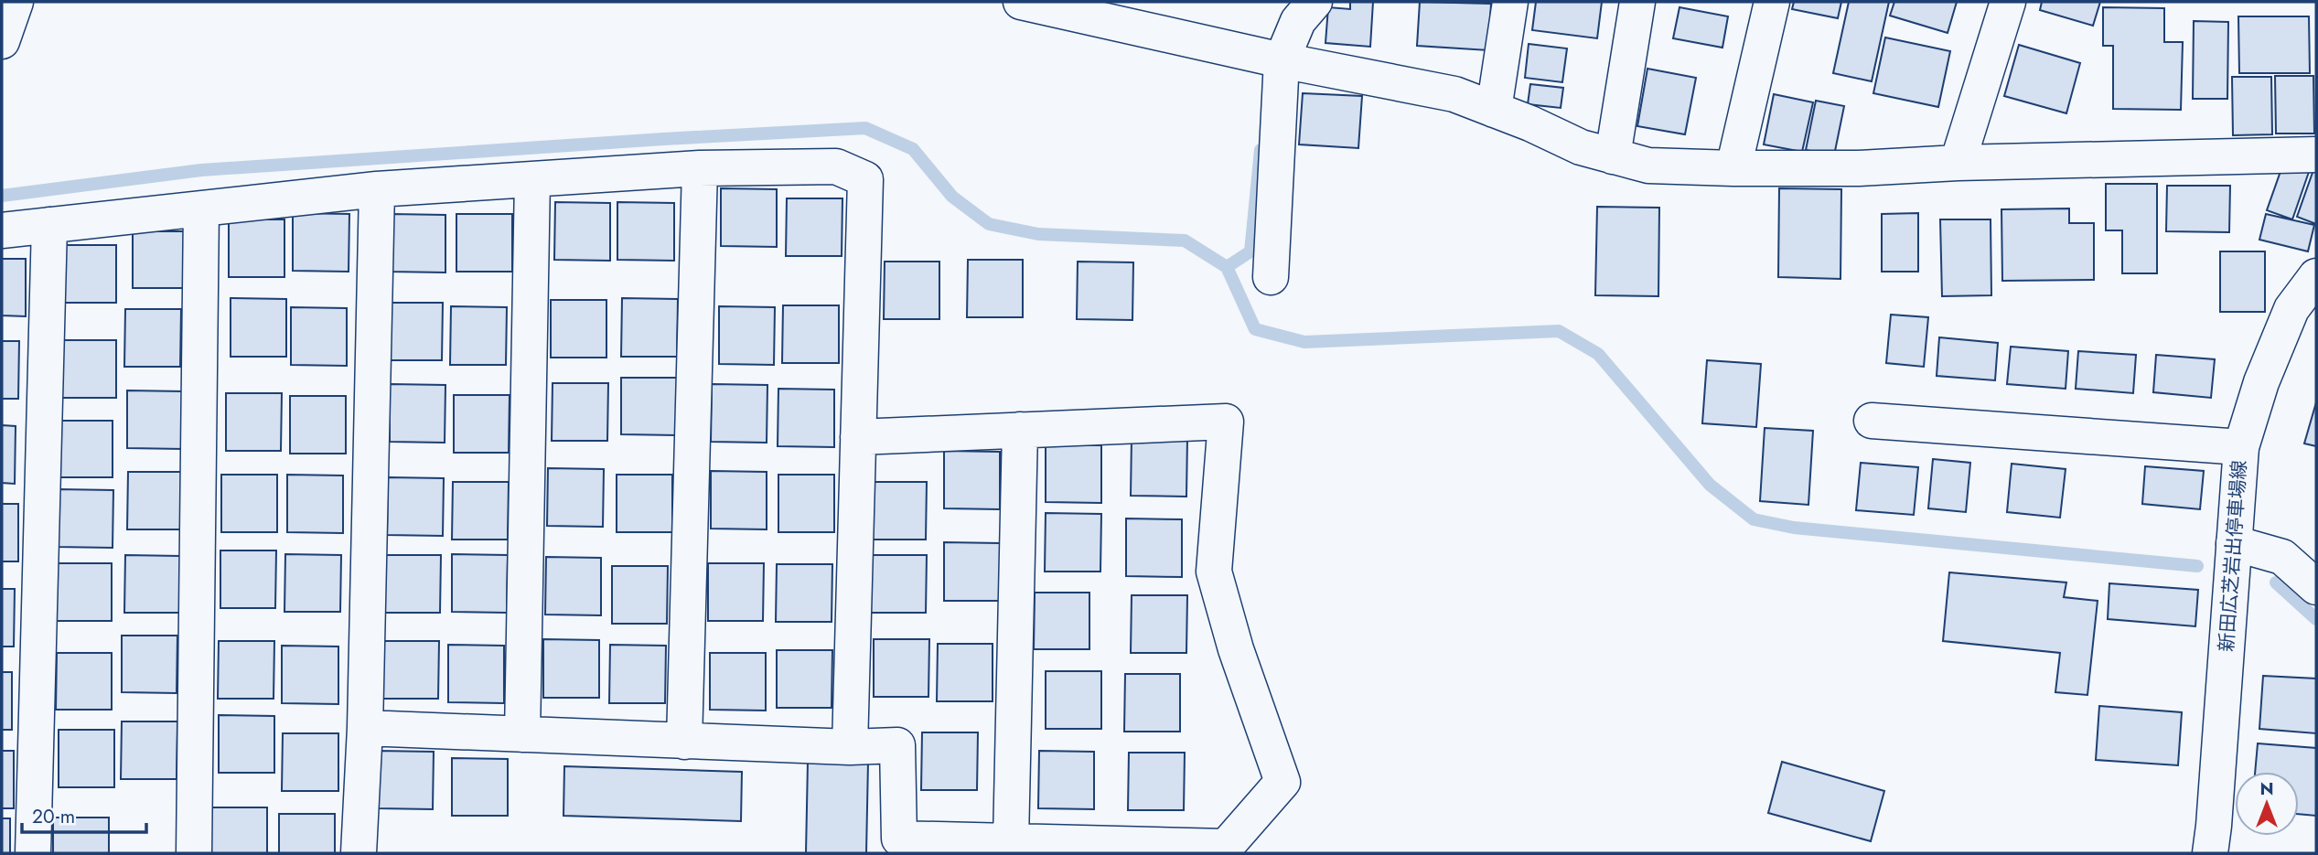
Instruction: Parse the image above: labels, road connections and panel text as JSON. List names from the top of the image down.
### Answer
{
  "streets": {
    "street": ["新田広芝岩出停車場線"]
  },
  "scale_bar": "20 m",
  "north": "top"
}
